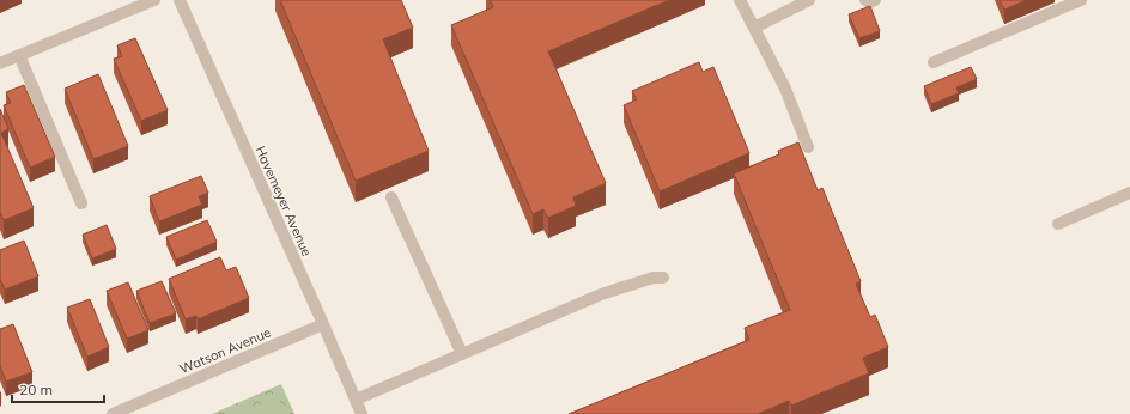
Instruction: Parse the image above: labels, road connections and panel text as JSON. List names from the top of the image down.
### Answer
{
  "streets": {
    "street": ["Havemeyer Avenue", "Watson Avenue"]
  },
  "crossings": [
    ["Havemeyer Avenue", "Watson Avenue"]
  ],
  "scale_bar": "20 m"
}
